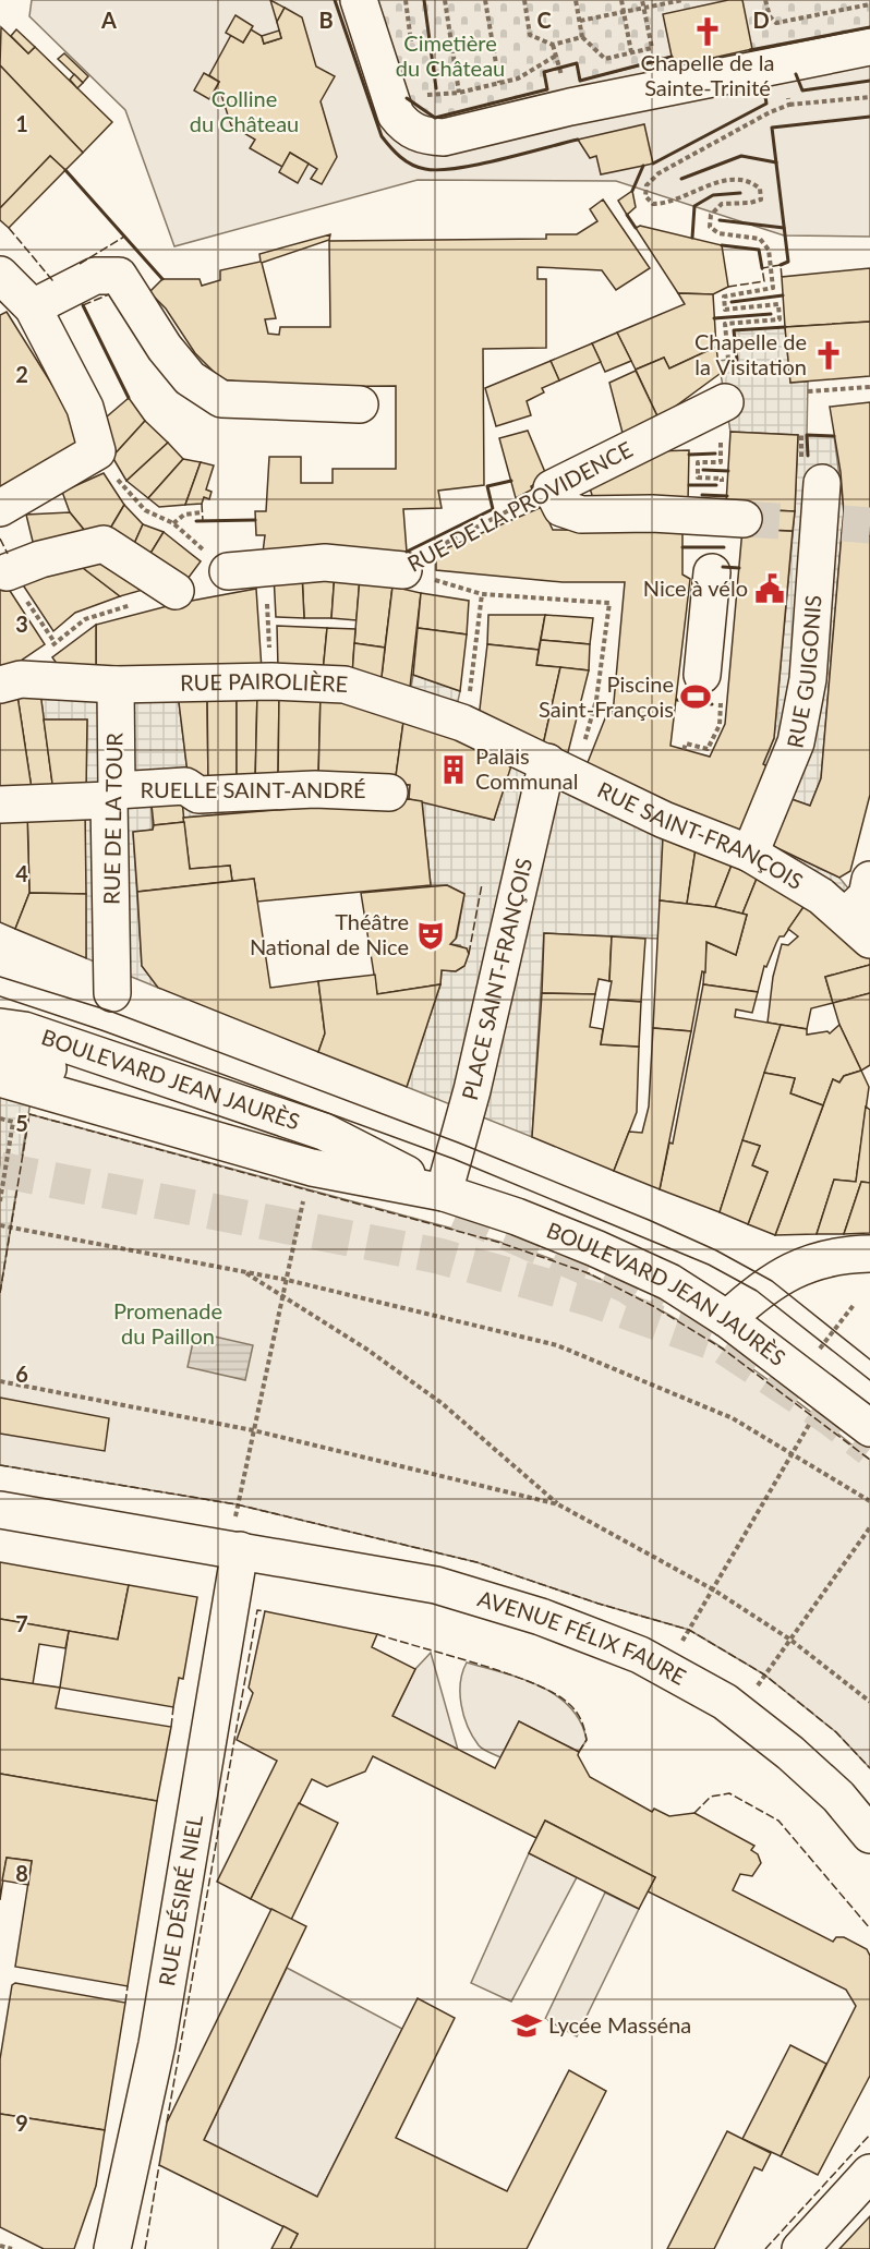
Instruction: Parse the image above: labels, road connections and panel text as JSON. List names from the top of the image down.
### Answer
{
  "streets": {
    "street": [
      "RUE DE LA PROVIDENCE",
      "RUE GUIGONIS",
      "RUE PAIROLIÈRE",
      "RUELLE SAINT-ANDRÉ",
      "RUE DE LA TOUR",
      "RUE SAINT-FRANÇOIS",
      "PLACE SAINT-FRANÇOIS",
      "BOULEVARD JEAN JAURÈS",
      "AVENUE FÉLIX FAURE",
      "RUE DÉSIRÉ NIEL"
    ]
  },
  "crossings": [
    ["RUE GUIGONIS", "RUE SAINT-FRANÇOIS"],
    ["RUE PAIROLIÈRE", "RUE DE LA TOUR"],
    ["RUE PAIROLIÈRE", "RUE SAINT-FRANÇOIS"],
    ["RUE PAIROLIÈRE", "PLACE SAINT-FRANÇOIS"],
    ["RUELLE SAINT-ANDRÉ", "RUE DE LA TOUR"],
    ["RUE SAINT-FRANÇOIS", "PLACE SAINT-FRANÇOIS"],
    ["PLACE SAINT-FRANÇOIS", "BOULEVARD JEAN JAURÈS"],
    ["AVENUE FÉLIX FAURE", "RUE DÉSIRÉ NIEL"]
  ],
  "parks": ["Cimetière du Château", "Colline du Château", "Promenade du Paillon"],
  "places": {
    "church": ["Chapelle de la Sainte-Trinité", "Chapelle de la Visitation"],
    "public building": ["Nice à vélo"],
    "sports": ["Piscine Saint-François"],
    "building": ["Palais Communal"],
    "theatre": ["Théâtre National de Nice"],
    "school or university": ["Lycée Masséna"]
  },
  "grid": {
    "columns": [
      "A",
      "B",
      "C",
      "D"
    ],
    "rows": [
      "1",
      "2",
      "3",
      "4",
      "5",
      "6",
      "7",
      "8",
      "9"
    ]
  }
}
